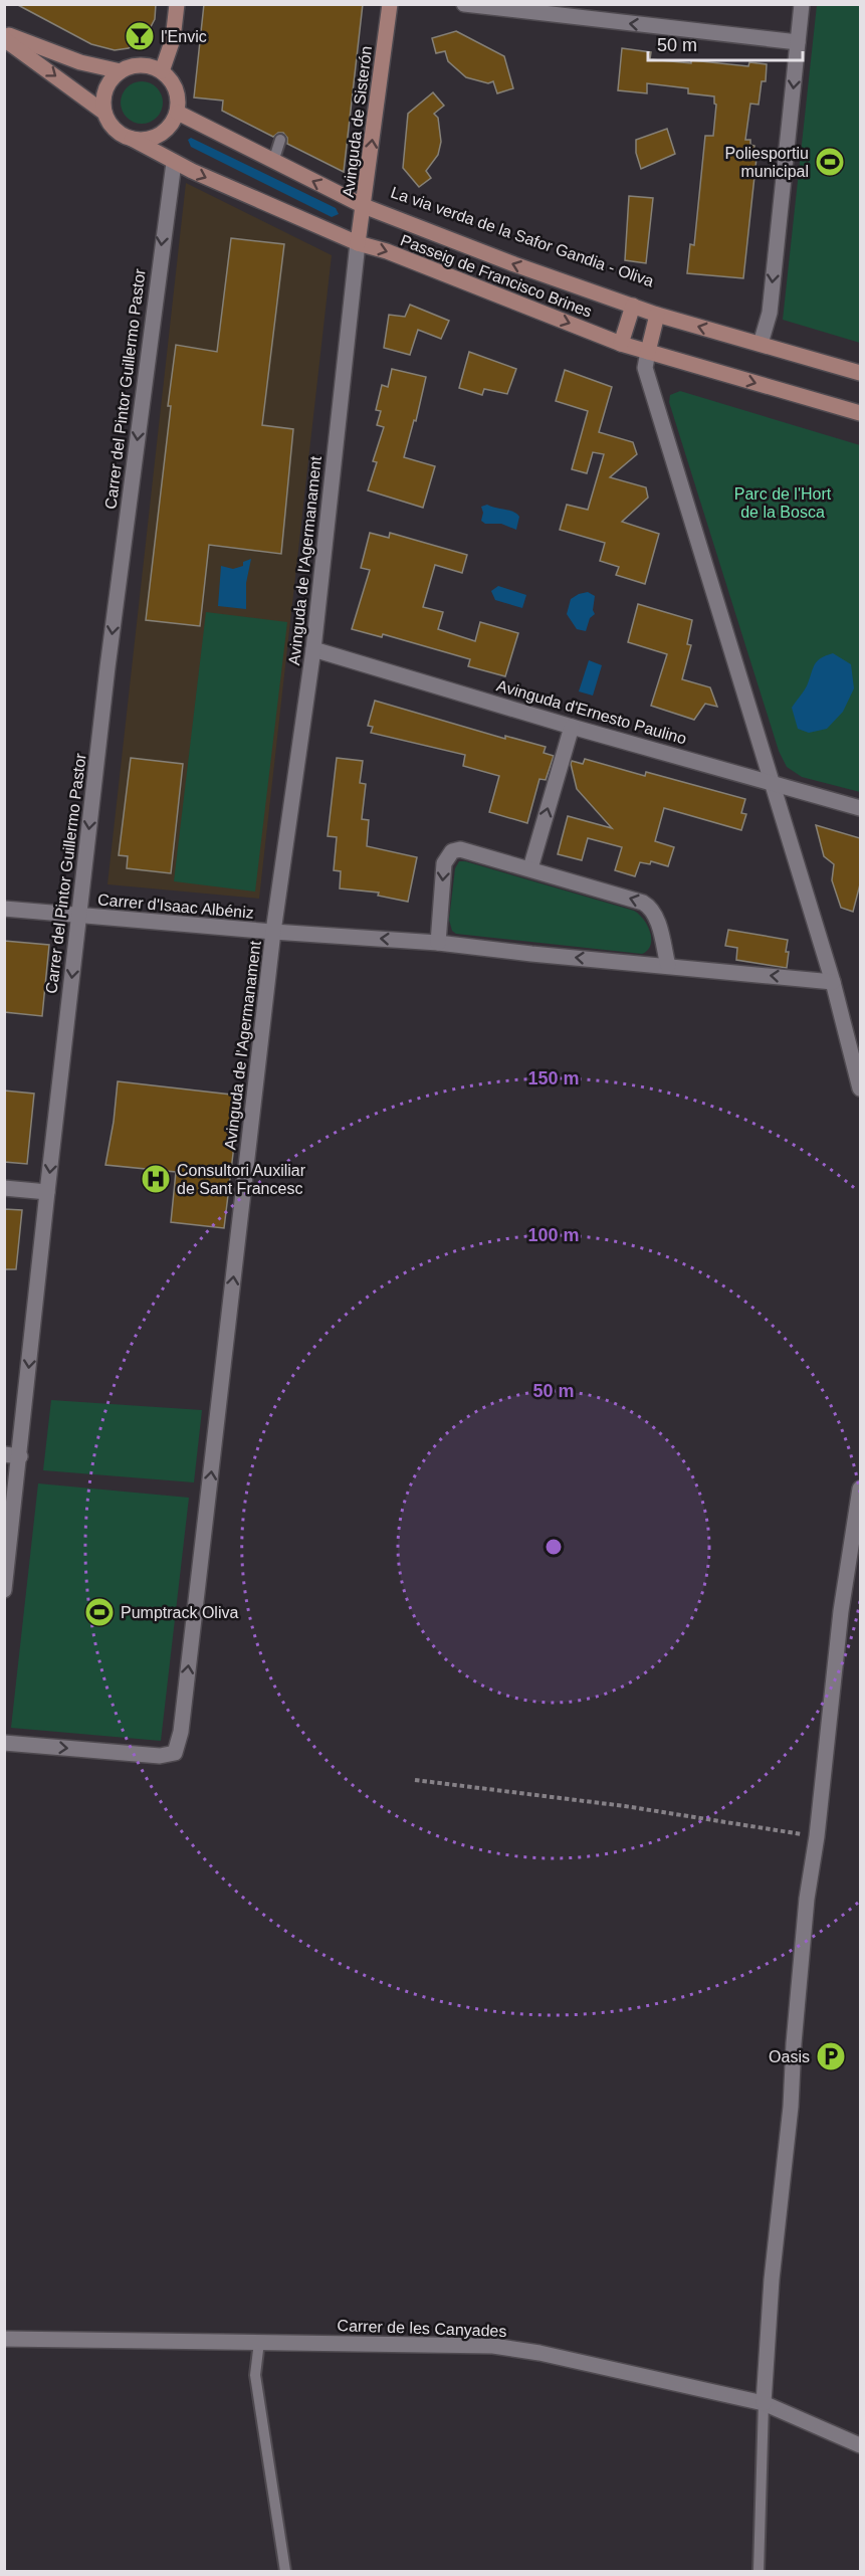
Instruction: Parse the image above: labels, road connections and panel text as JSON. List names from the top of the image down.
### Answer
{
  "streets": {
    "street": [
      "Avinguda de Sisterón",
      "Passeig de Francisco Brines",
      "Carrer del Pintor Guillermo Pastor",
      "Avinguda de l'Agermanament",
      "Avinguda d'Ernesto Paulino",
      "Carrer d'Isaac Albéniz",
      "Carrer de les Canyades"
    ]
  },
  "crossings": [
    ["Avinguda de Sisterón", "Passeig de Francisco Brines"],
    ["Avinguda de Sisterón", "Avinguda de l'Agermanament"],
    ["Passeig de Francisco Brines", "Carrer del Pintor Guillermo Pastor"],
    ["Passeig de Francisco Brines", "Avinguda de l'Agermanament"],
    ["Carrer del Pintor Guillermo Pastor", "Carrer d'Isaac Albéniz"],
    ["Avinguda de l'Agermanament", "Avinguda d'Ernesto Paulino"],
    ["Avinguda de l'Agermanament", "Carrer d'Isaac Albéniz"]
  ],
  "one_way": [
    "Avinguda de Sisterón",
    "Carrer del Pintor Guillermo Pastor",
    "Avinguda de l'Agermanament",
    "Carrer d'Isaac Albéniz"
  ],
  "parks": ["Parc de l'Hort de la Bosca"],
  "places": {
    "bar": ["l'Envic"],
    "sports": ["Poliesportiu municipal", "Pumptrack Oliva"],
    "hospital": ["Consultori Auxiliar de Sant Francesc"],
    "parking": ["Oasis"]
  },
  "scale_bar": "50 m",
  "rings": ["150 m", "100 m", "50 m"]
}
